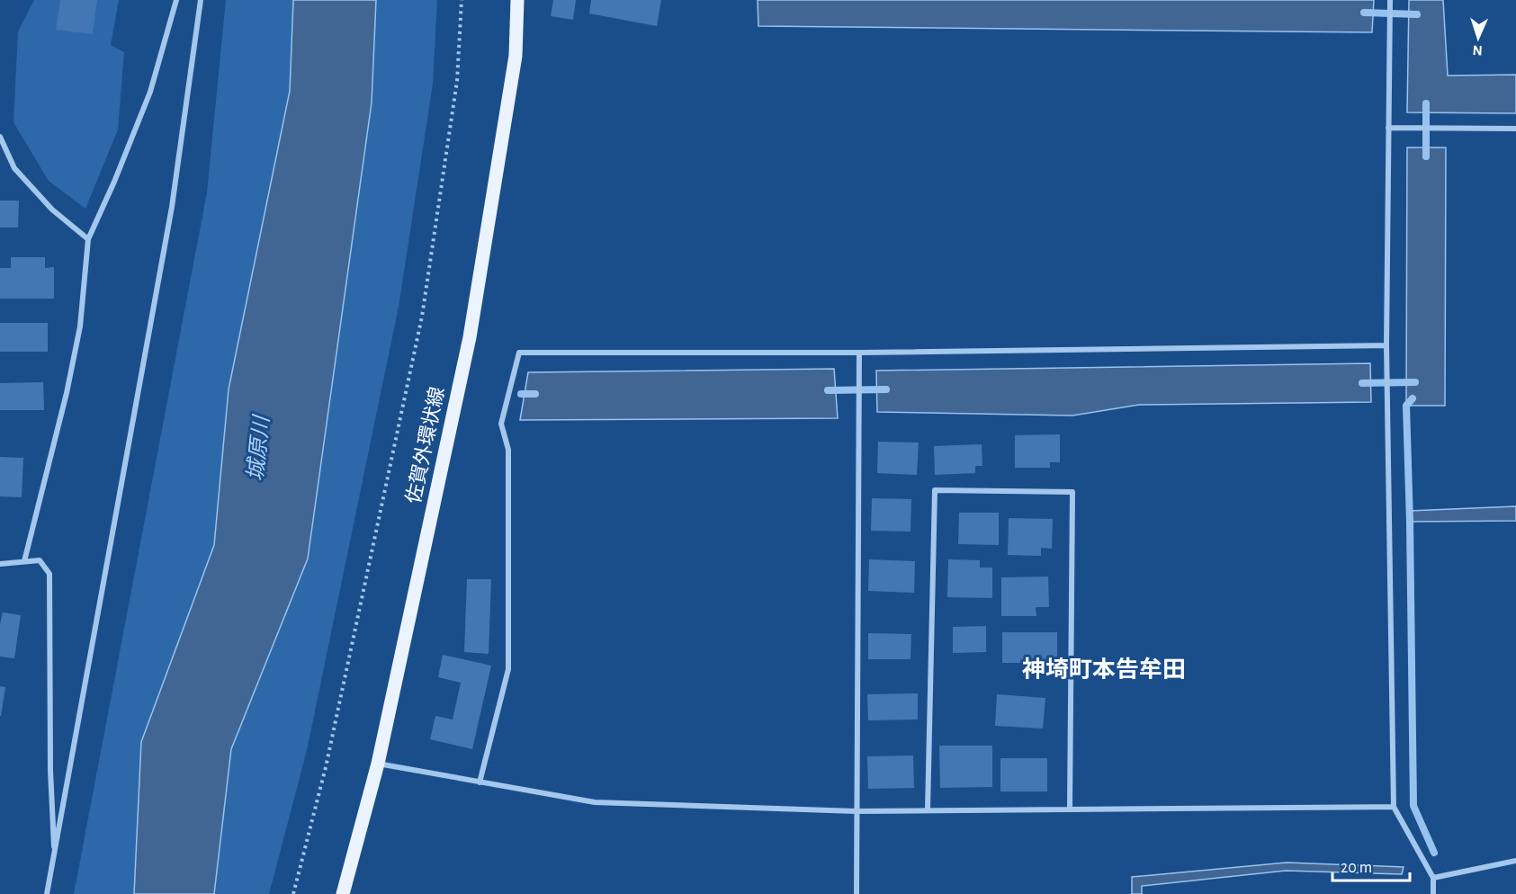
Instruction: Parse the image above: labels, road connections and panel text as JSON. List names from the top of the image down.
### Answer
{
  "streets": {
    "main road": ["佐賀外環状線"]
  },
  "districts": ["神埼町本告牟田"],
  "water": ["城原川"],
  "scale_bar": "20 m",
  "north": "bottom"
}
